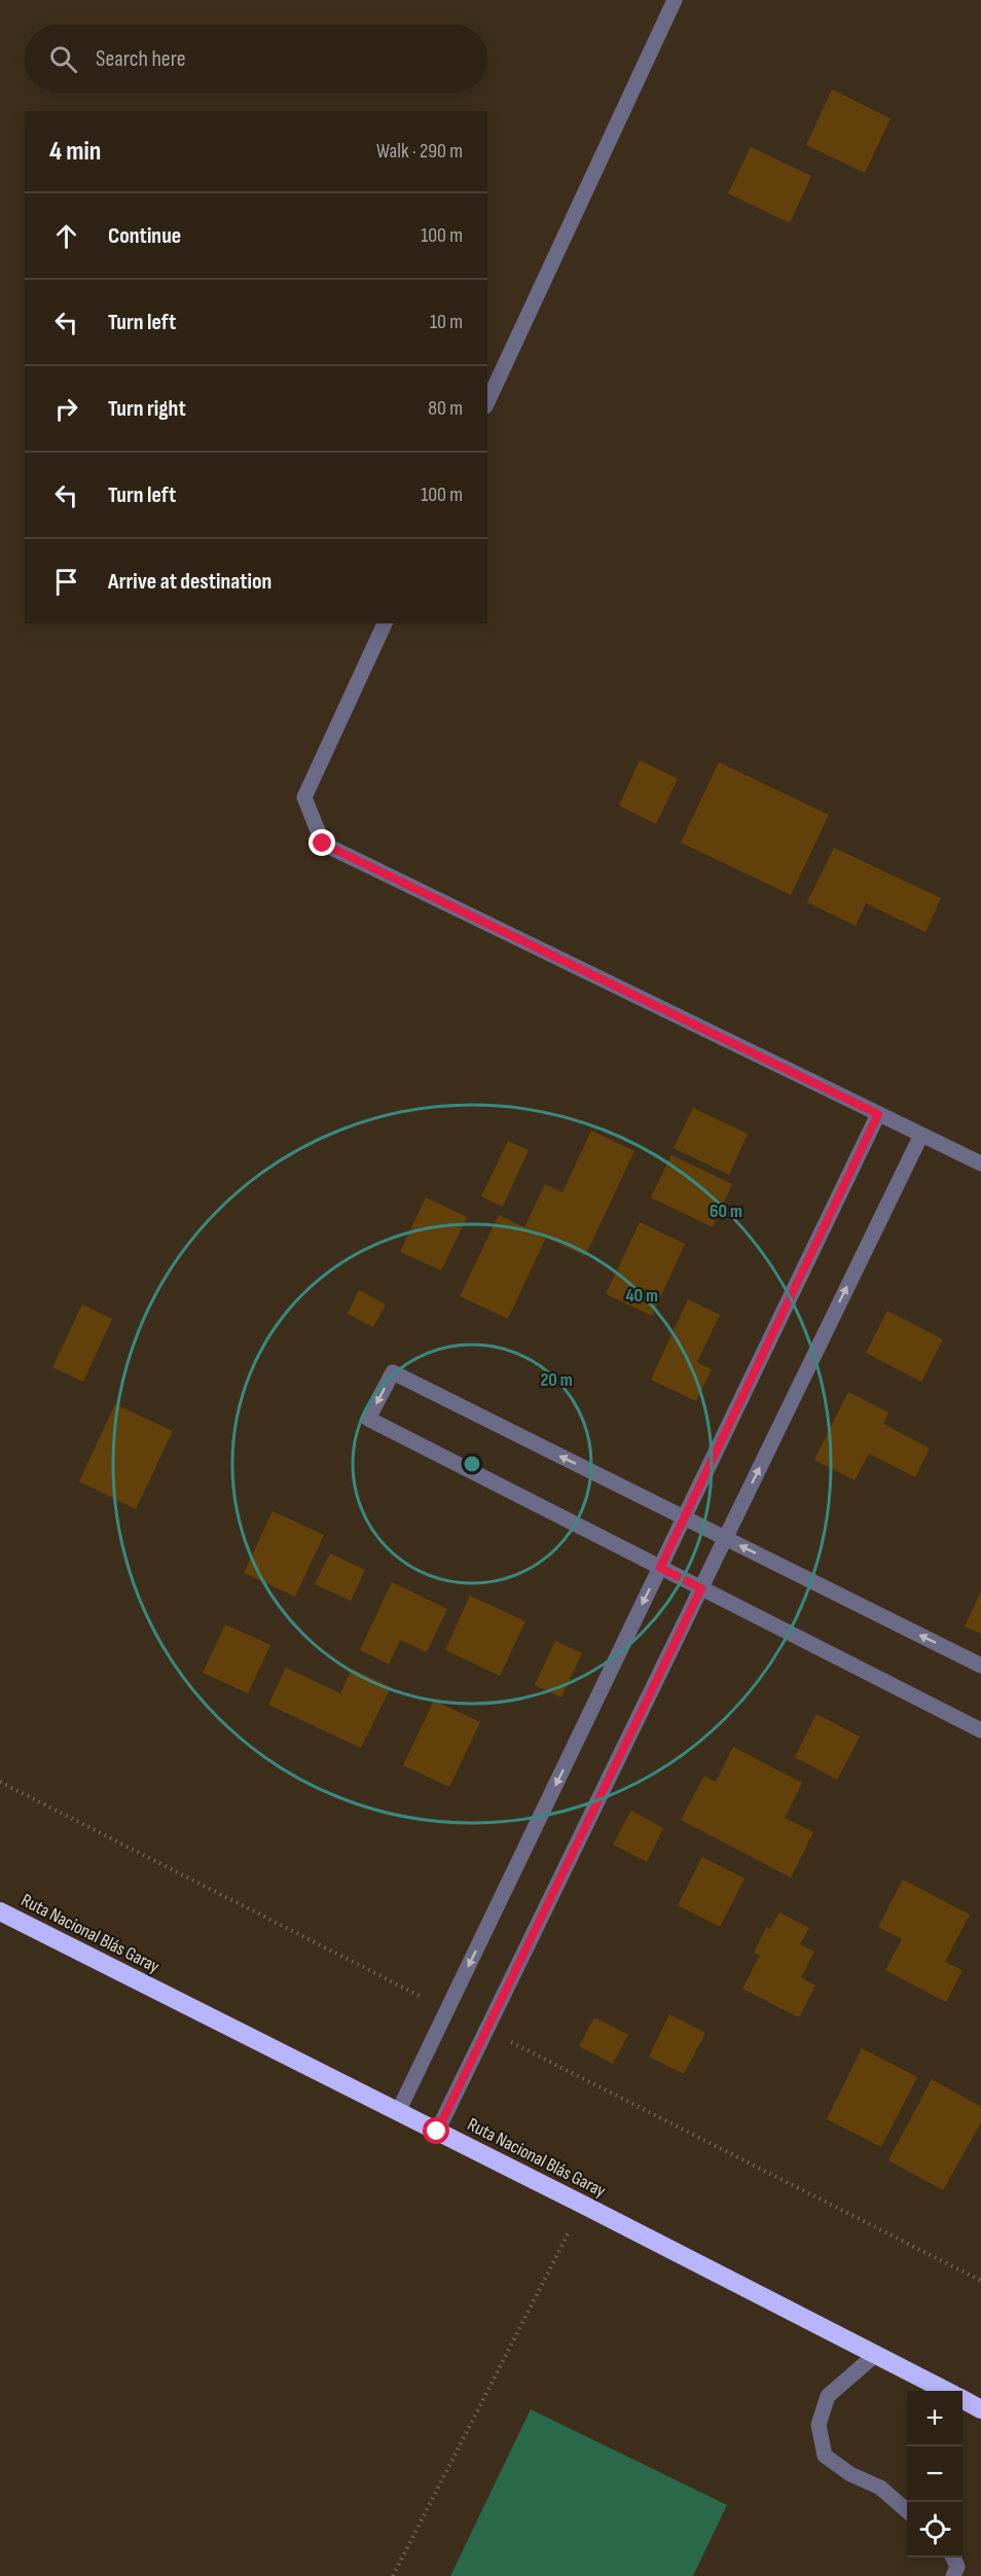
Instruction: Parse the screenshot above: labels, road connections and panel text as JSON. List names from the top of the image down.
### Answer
{
  "streets": {
    "highway": ["Ruta Nacional Blás Garay"]
  },
  "page": {
    "search": "Search here",
    "heading": ["4 min", "Walk · 290 m"],
    "list": [
      ["Continue", "100 m"],
      ["Turn left", "10 m"],
      ["Turn right", "80 m"],
      ["Turn left", "100 m"],
      "Arrive at destination"
    ],
    "map_buttons": ["+", "−"]
  },
  "rings": ["60 m", "40 m", "20 m"]
}
